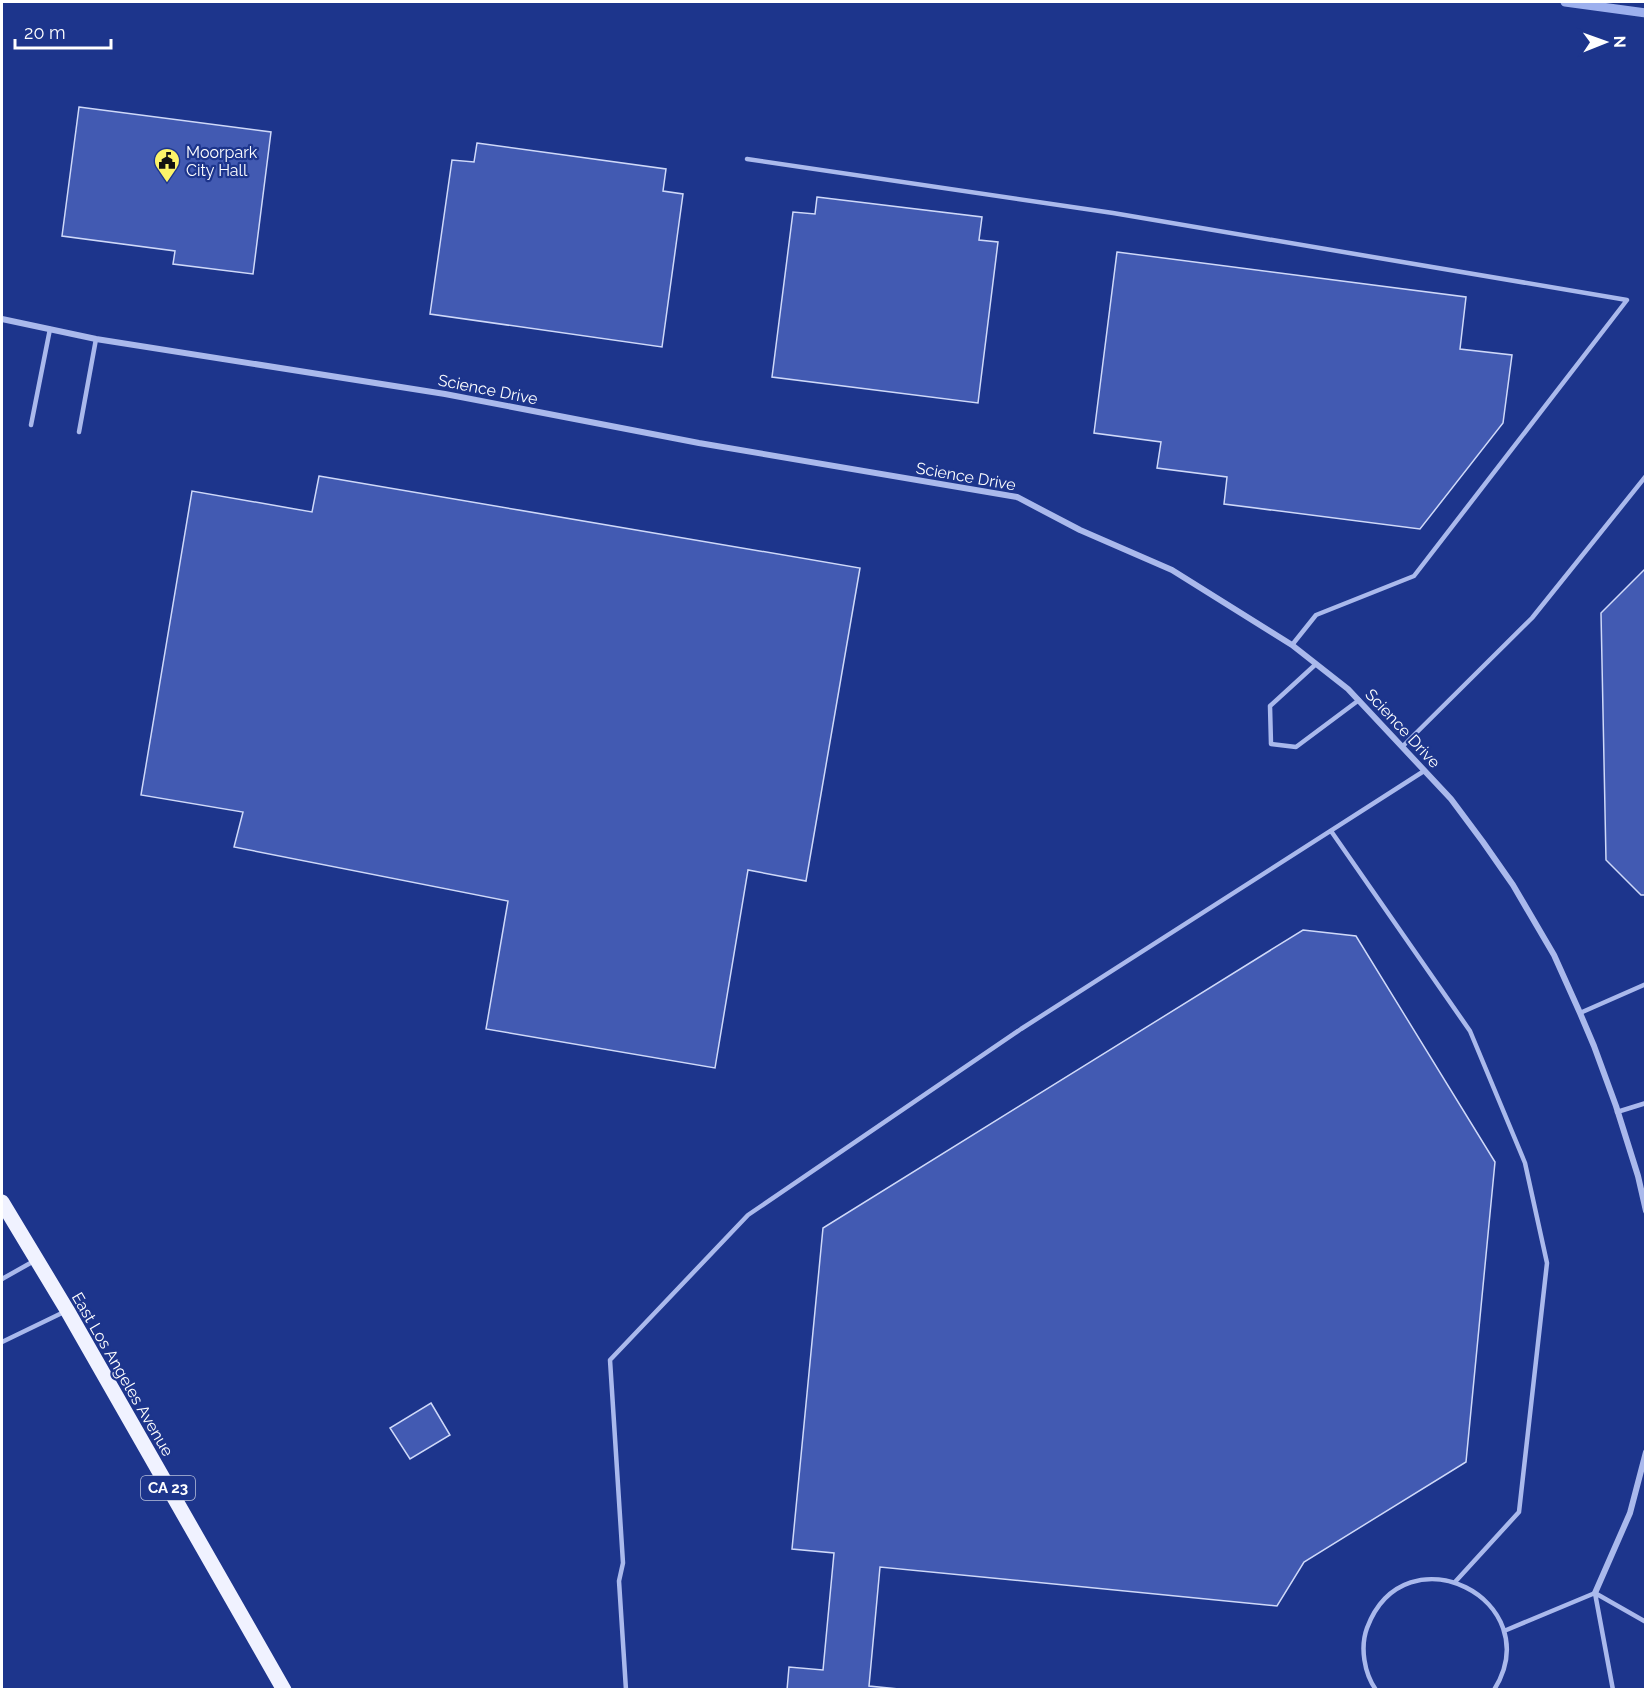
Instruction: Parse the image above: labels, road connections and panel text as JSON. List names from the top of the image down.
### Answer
{
  "streets": {
    "main road": ["East Los Angeles Avenue", "CA 23"],
    "street": ["Science Drive"]
  },
  "places": {
    "public building": ["Moorpark City Hall"]
  },
  "scale_bar": "20 m",
  "north": "right"
}
